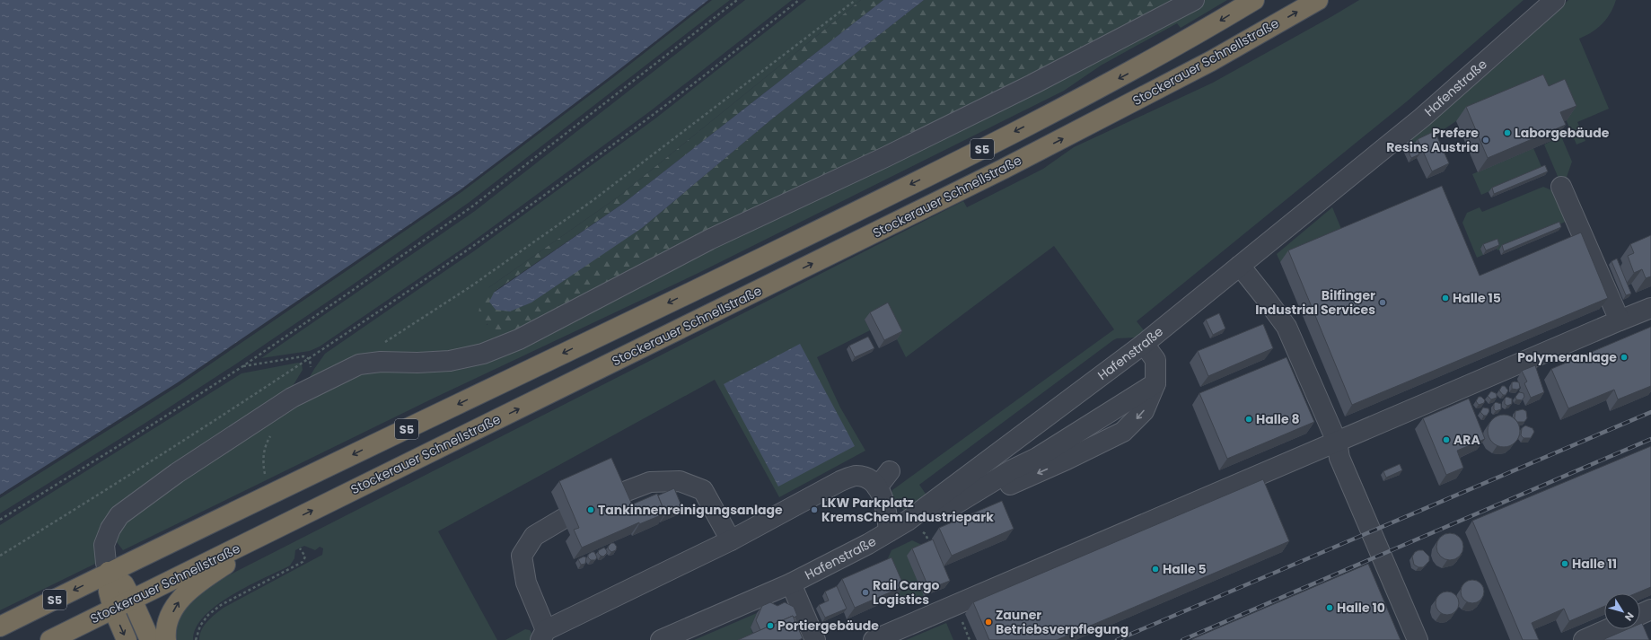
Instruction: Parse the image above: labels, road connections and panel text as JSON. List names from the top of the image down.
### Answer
{
  "streets": {
    "highway": ["Stockerauer Schnellstraße", "S5"],
    "street": ["Hafenstraße"]
  },
  "places": [
    "Laborgebäude",
    "Prefere Resins Austria",
    "Halle 15",
    "Bilfinger Industrial Services",
    "Polymeranlage",
    "Halle 8",
    "ARA",
    "Tankinnenreinigungsanlage",
    "LKW Parkplatz KremsChem Industriepark",
    "Halle 11",
    "Halle 5",
    "Rail Cargo Logistics",
    "Halle 10",
    "Zauner Betriebsverpflegung",
    "Portiergebäude"
  ],
  "north": "bottom right"
}
